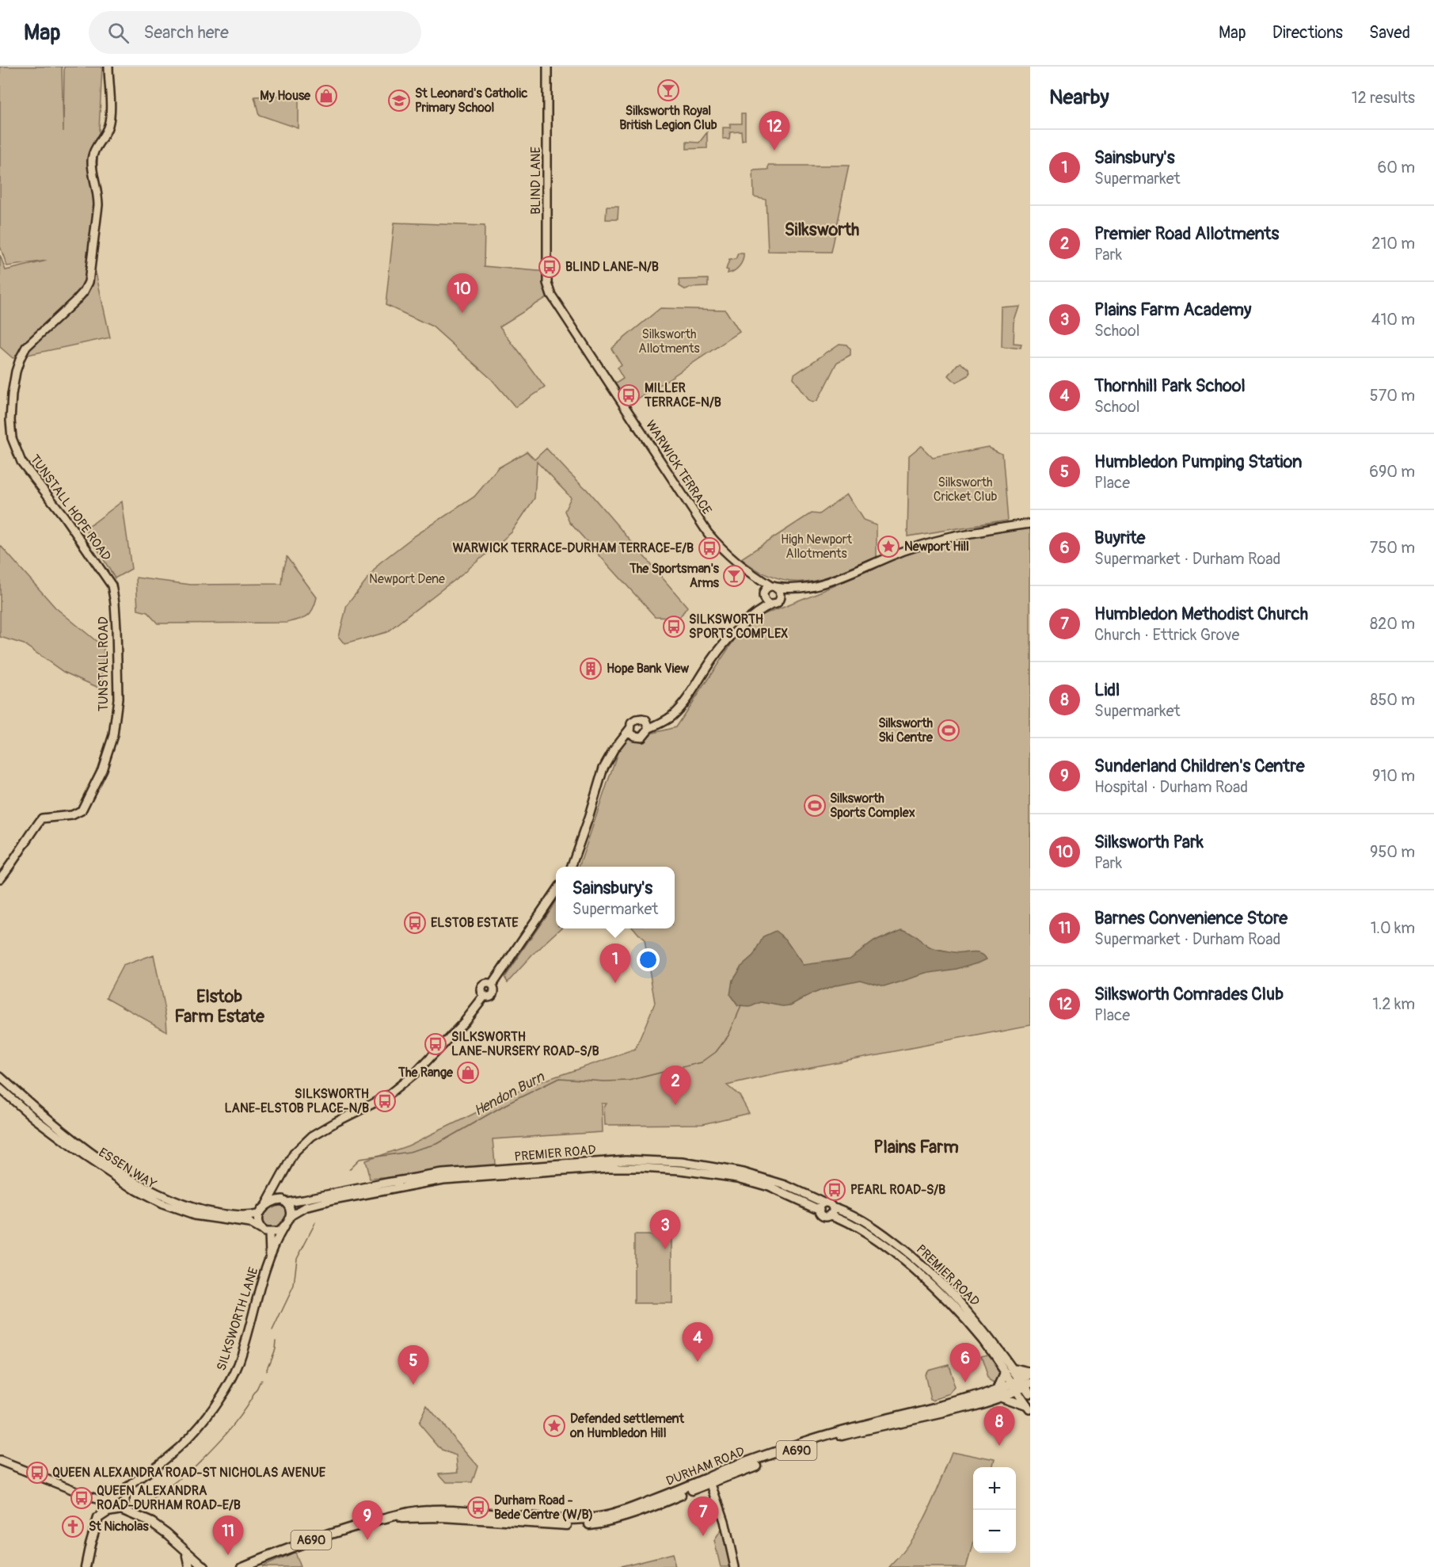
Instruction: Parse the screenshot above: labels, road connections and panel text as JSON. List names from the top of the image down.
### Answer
{
  "streets": {
    "highway": ["A690", "DURHAM ROAD"],
    "street": [
      "BLIND LANE",
      "WARWICK TERRACE",
      "TUNSTALL HOPE ROAD",
      "TUNSTALL ROAD",
      "PREMIER ROAD",
      "ESSEN WAY",
      "SILKSWORTH LANE"
    ]
  },
  "crossings": [
    ["BLIND LANE", "WARWICK TERRACE"],
    ["TUNSTALL HOPE ROAD", "TUNSTALL ROAD"],
    ["PREMIER ROAD", "ESSEN WAY"],
    ["PREMIER ROAD", "SILKSWORTH LANE"],
    ["PREMIER ROAD", "DURHAM ROAD"],
    ["ESSEN WAY", "SILKSWORTH LANE"]
  ],
  "districts": ["Silksworth", "Elstob Farm Estate", "Plains Farm"],
  "water": ["Hendon Burn"],
  "parks": [
    "Silksworth Allotments",
    "Silksworth Cricket Club",
    "High Newport Allotments",
    "Newport Dene"
  ],
  "places": {
    "bar": ["Silksworth Royal British Legion Club", "The Sportsman's Arms"],
    "shop": ["My House", "The Range"],
    "school or university": ["St Leonard's Catholic Primary School"],
    "bus stop": [
      "BLIND LANE-N/B",
      "MILLER TERRACE-N/B",
      "WARWICK TERRACE-DURHAM TERRACE-E/B",
      "SILKSWORTH SPORTS COMPLEX",
      "ELSTOB ESTATE",
      "SILKSWORTH LANE-NURSERY ROAD-S/B",
      "SILKSWORTH LANE-ELSTOB PLACE-N/B",
      "PEARL ROAD-S/B",
      "QUEEN ALEXANDRA ROAD-ST NICHOLAS AVENUE",
      "QUEEN ALEXANDRA ROAD-DURHAM ROAD-E/B",
      "Durham Road - Bede Centre (W/B)"
    ],
    "place": ["Newport Hill", "Defended settlement on Humbledon Hill"],
    "building": ["Hope Bank View"],
    "sports": ["Silksworth Ski Centre", "Silksworth Sports Complex"],
    "church": ["St Nicholas"]
  },
  "page": {
    "header": "Map",
    "search": "Search here",
    "nav": ["Map", "Directions", "Saved"],
    "heading": ["Nearby", "12 results"],
    "pins": [
      "12",
      "10",
      "1",
      "2",
      "3",
      "4",
      "6",
      "5",
      "8",
      "7",
      "9",
      "11"
    ],
    "list": [
      {
        "mark": "1",
        "name": "Sainsbury's",
        "note": "Supermarket",
        "value": "60 m"
      },
      {
        "mark": "2",
        "name": "Premier Road Allotments",
        "note": "Park",
        "value": "210 m"
      },
      {
        "mark": "3",
        "name": "Plains Farm Academy",
        "note": "School",
        "value": "410 m"
      },
      {
        "mark": "4",
        "name": "Thornhill Park School",
        "note": "School",
        "value": "570 m"
      },
      {
        "mark": "5",
        "name": "Humbledon Pumping Station",
        "note": "Place",
        "value": "690 m"
      },
      {
        "mark": "6",
        "name": "Buyrite",
        "note": "Supermarket · Durham Road",
        "value": "750 m"
      },
      {
        "mark": "7",
        "name": "Humbledon Methodist Church",
        "note": "Church · Ettrick Grove",
        "value": "820 m"
      },
      {
        "mark": "8",
        "name": "Lidl",
        "note": "Supermarket",
        "value": "850 m"
      },
      {
        "mark": "9",
        "name": "Sunderland Children's Centre",
        "note": "Hospital · Durham Road",
        "value": "910 m"
      },
      {
        "mark": "10",
        "name": "Silksworth Park",
        "note": "Park",
        "value": "950 m"
      },
      {
        "mark": "11",
        "name": "Barnes Convenience Store",
        "note": "Supermarket · Durham Road",
        "value": "1.0 km"
      },
      {
        "mark": "12",
        "name": "Silksworth Comrades Club",
        "note": "Place",
        "value": "1.2 km"
      }
    ],
    "popup": ["Sainsbury's", "Supermarket"],
    "map_buttons": ["+", "−"]
  }
}
